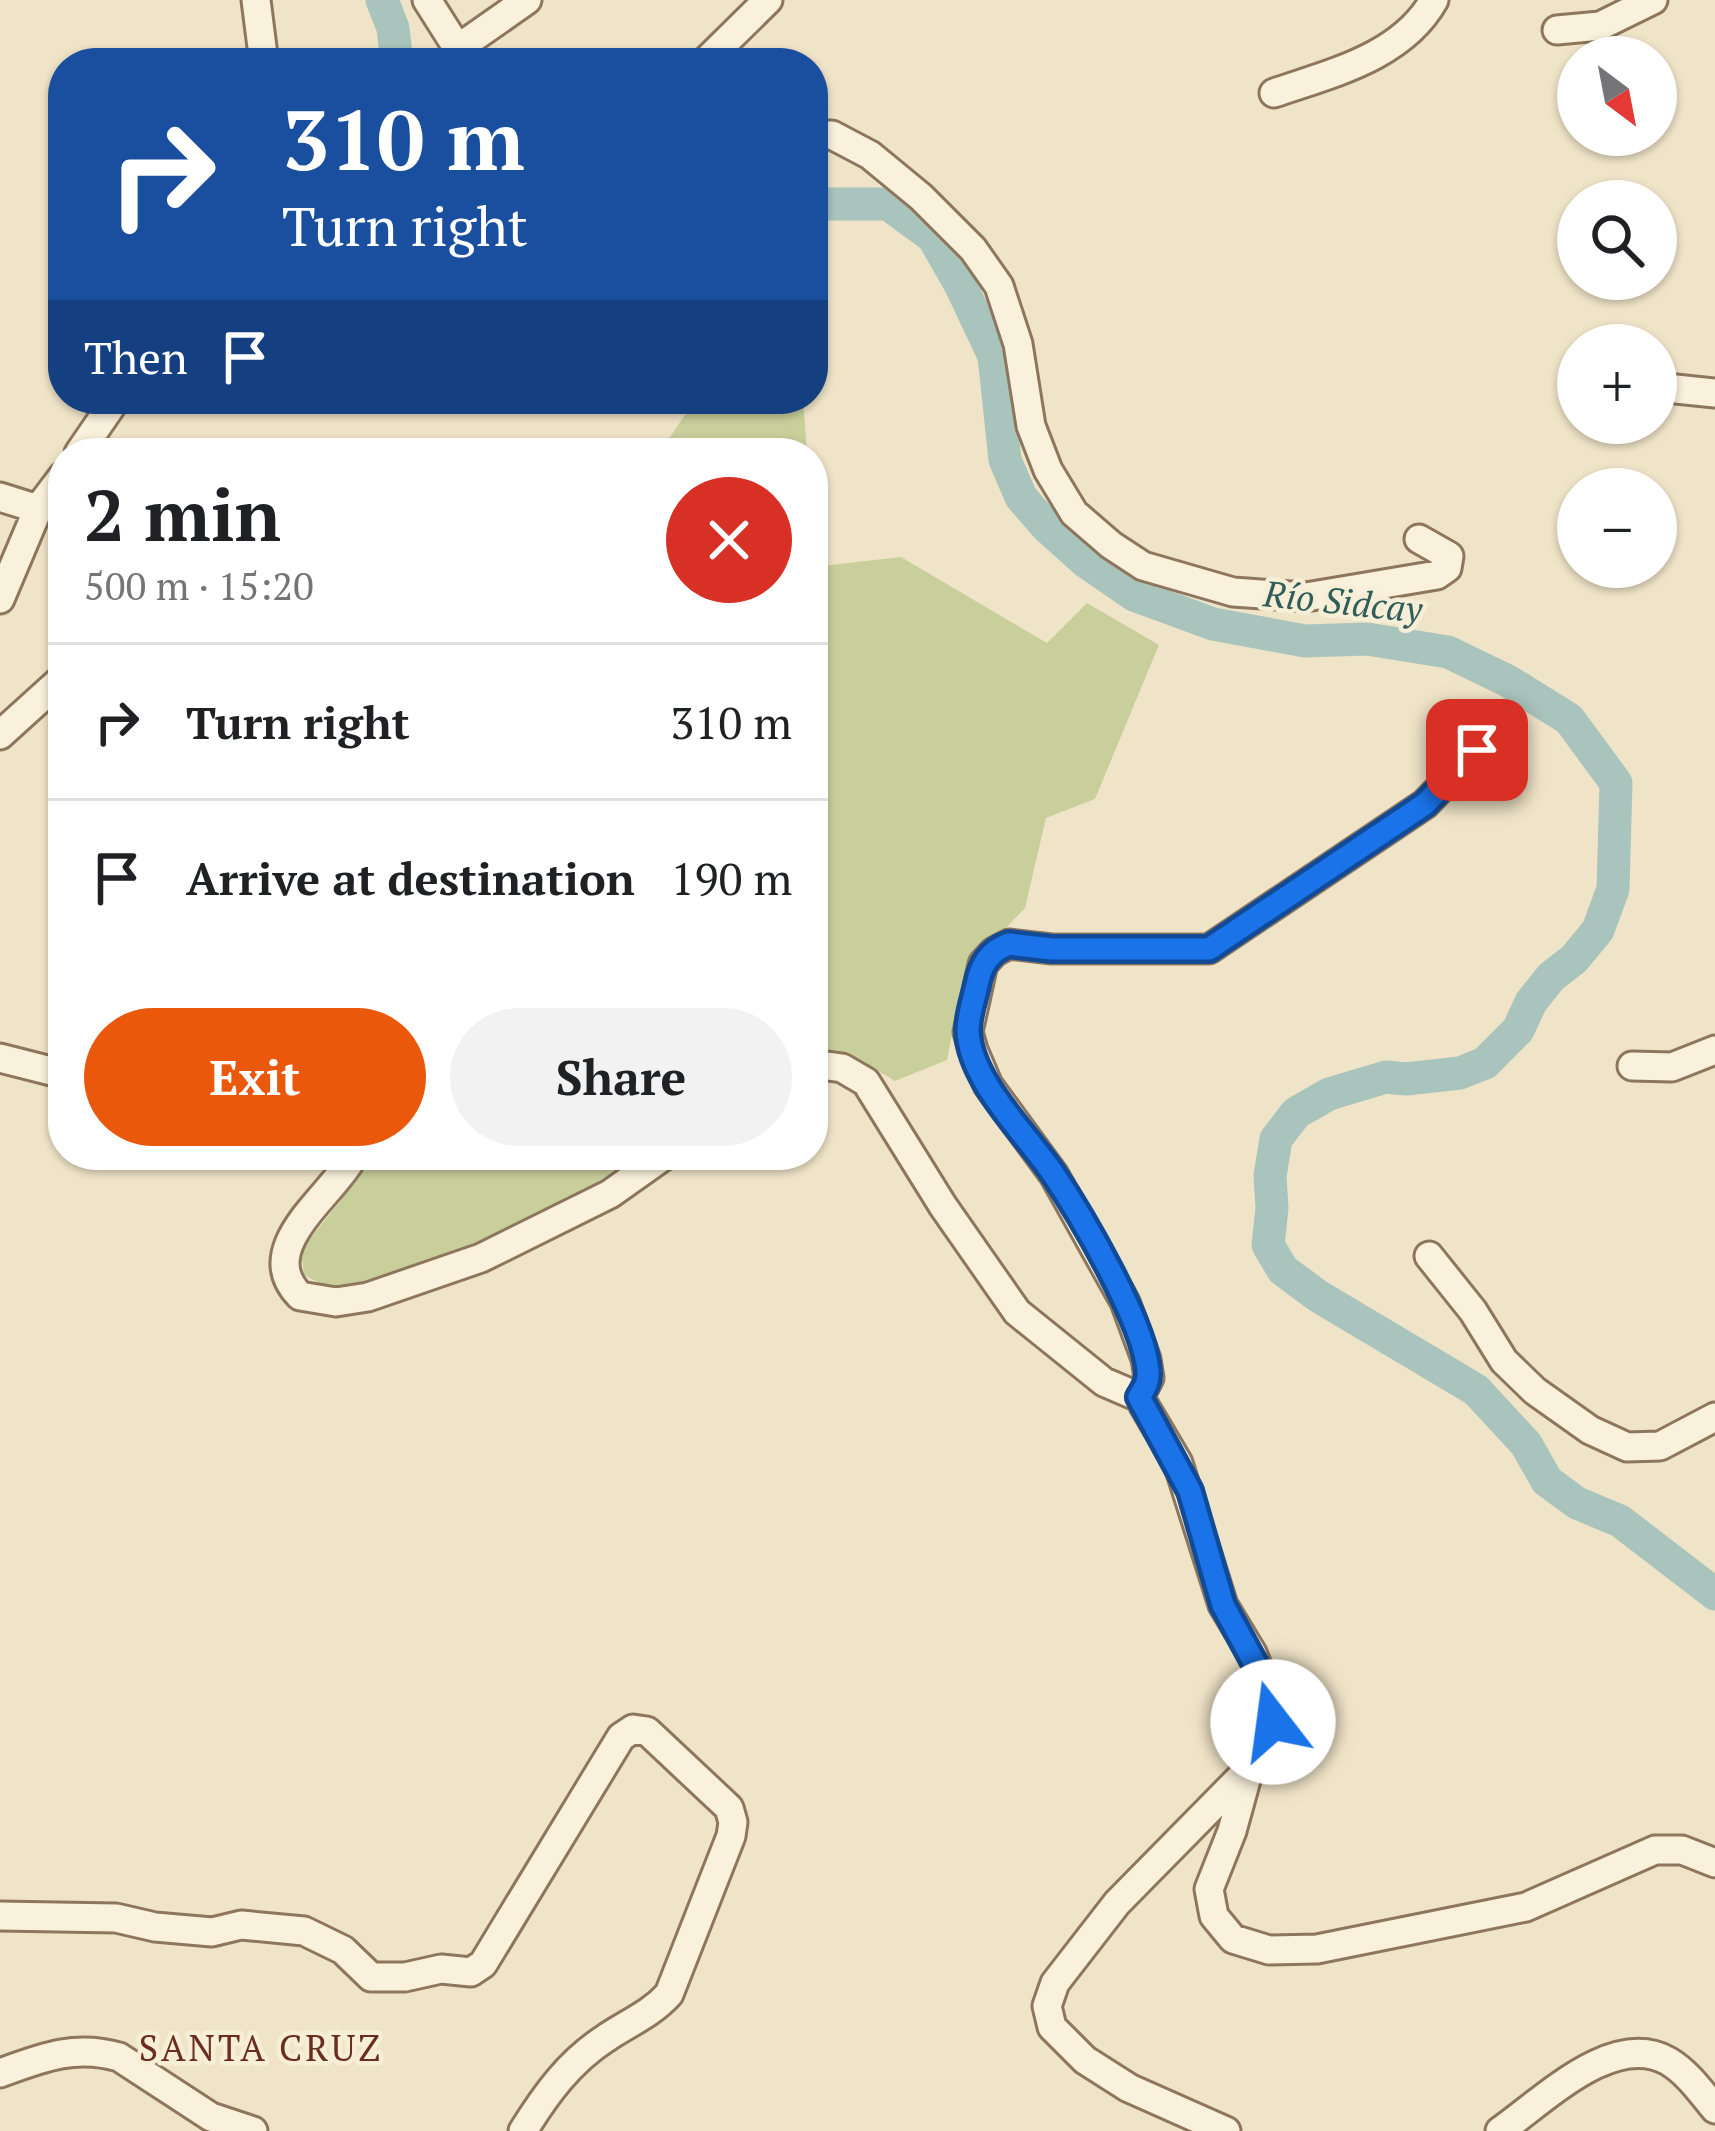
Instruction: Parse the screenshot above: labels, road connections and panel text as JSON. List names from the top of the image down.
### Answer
{
  "districts": ["SANTA CRUZ"],
  "water": ["Río Sidcay"],
  "north": "bottom right",
  "page": {
    "map_buttons": ["+", "−"],
    "turn": ["310 m", "Turn right"],
    "then": "Then",
    "heading": ["2 min", "500 m · 15:20"],
    "list": [
      {
        "name": "Turn right",
        "value": "310 m"
      },
      {
        "name": "Arrive at destination",
        "value": "190 m"
      }
    ],
    "buttons": ["Exit", "Share"]
  }
}
